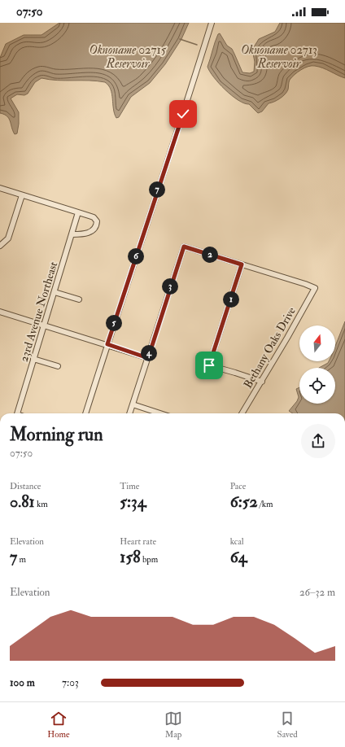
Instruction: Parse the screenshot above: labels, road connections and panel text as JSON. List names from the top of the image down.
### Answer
{
  "streets": {
    "street": ["23rd Avenue Northeast", "Bethany Oaks Drive"]
  },
  "water": ["Oknoname 02715 Reservoir", "Oknoname 02713 Reservoir"],
  "north": "top",
  "page": {
    "status": "07:50",
    "pins": [
      "7",
      "2",
      "6",
      "3",
      "1",
      "5",
      "4"
    ],
    "heading": ["Morning run", "07:50"],
    "stats": [
      ["Distance", "0.81 km"],
      ["Time", "5:34"],
      ["Pace", "6:52 /km"],
      ["Elevation", "7 m"],
      ["Heart rate", "158 bpm"],
      ["kcal", "64"]
    ],
    "chart": ["Elevation", "26–32 m"],
    "list": [
      {
        "name": "100 m",
        "note": "7:03"
      }
    ],
    "tabs": ["Home", "Map", "Saved"]
  }
}
